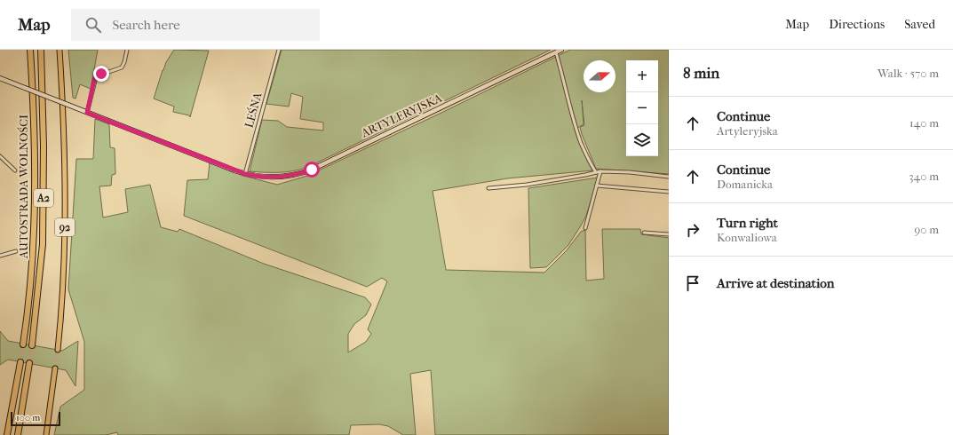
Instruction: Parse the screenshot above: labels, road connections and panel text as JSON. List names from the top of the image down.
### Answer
{
  "streets": {
    "highway": ["AUTOSTRADA WOLNOŚCI", "A2"],
    "main road": ["92"],
    "street": ["LEŚNA", "ARTYLERYJSKA"]
  },
  "crossings": [
    ["LEŚNA", "ARTYLERYJSKA"]
  ],
  "scale_bar": "100 m",
  "north": "right",
  "page": {
    "header": "Map",
    "search": "Search here",
    "nav": ["Map", "Directions", "Saved"],
    "heading": ["8 min", "Walk · 570 m"],
    "map_buttons": ["+", "−"],
    "list": [
      ["Continue", "Artyleryjska", "140 m"],
      ["Continue", "Domanicka", "340 m"],
      ["Turn right", "Konwaliowa", "90 m"],
      "Arrive at destination"
    ],
    "scale": "100 m"
  }
}
